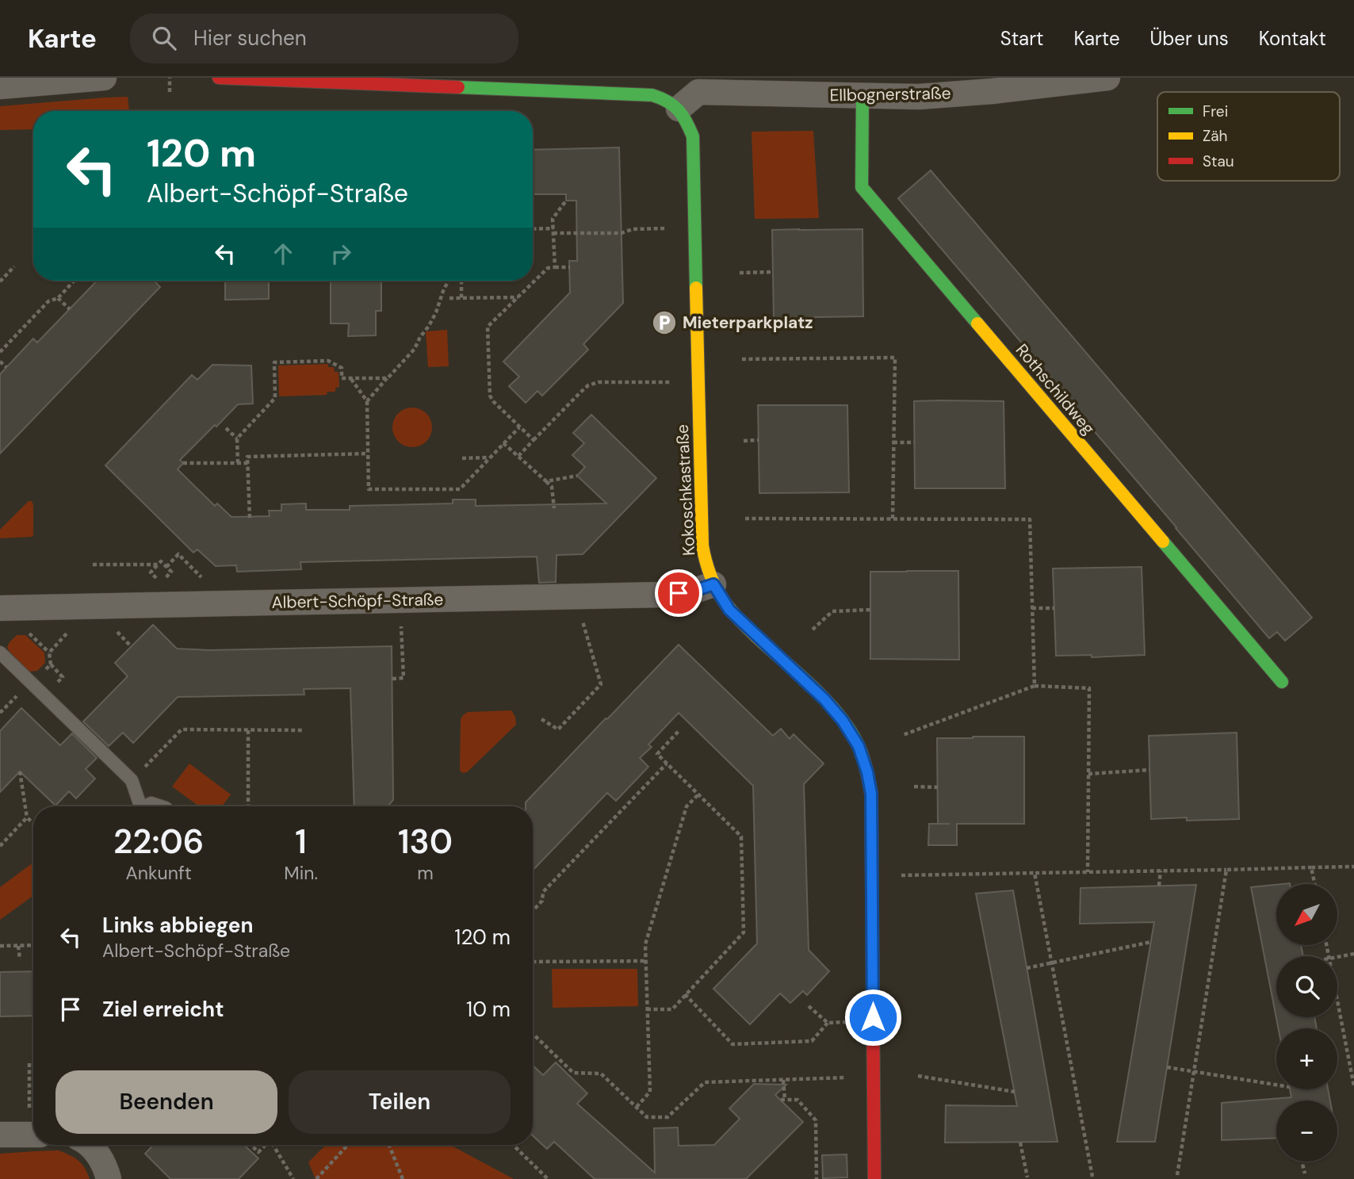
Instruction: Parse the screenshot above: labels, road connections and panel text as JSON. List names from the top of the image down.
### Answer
{
  "streets": {
    "street": [
      "Ellbognerstraße",
      "Rothschildweg",
      "Kokoschkastraße",
      "Albert-Schöpf-Straße"
    ]
  },
  "crossings": [
    ["Ellbognerstraße", "Rothschildweg"],
    ["Ellbognerstraße", "Kokoschkastraße"],
    ["Kokoschkastraße", "Albert-Schöpf-Straße"]
  ],
  "places": {
    "parking": ["Mieterparkplatz"]
  },
  "legend": ["Frei", "Zäh", "Stau"],
  "north": "bottom left",
  "page": {
    "header": "Karte",
    "search": "Hier suchen",
    "nav": [
      "Start",
      "Karte",
      "Über uns",
      "Kontakt"
    ],
    "turn": ["120 m", "Albert-Schöpf-Straße"],
    "eta": [
      "22:06",
      "Ankunft",
      "1",
      "Min.",
      "130",
      "m"
    ],
    "map_buttons": ["+", "−"],
    "list": [
      {
        "name": "Links abbiegen",
        "note": "Albert-Schöpf-Straße",
        "value": "120 m"
      },
      {
        "name": "Ziel erreicht",
        "value": "10 m"
      }
    ],
    "buttons": ["Beenden", "Teilen"]
  }
}
